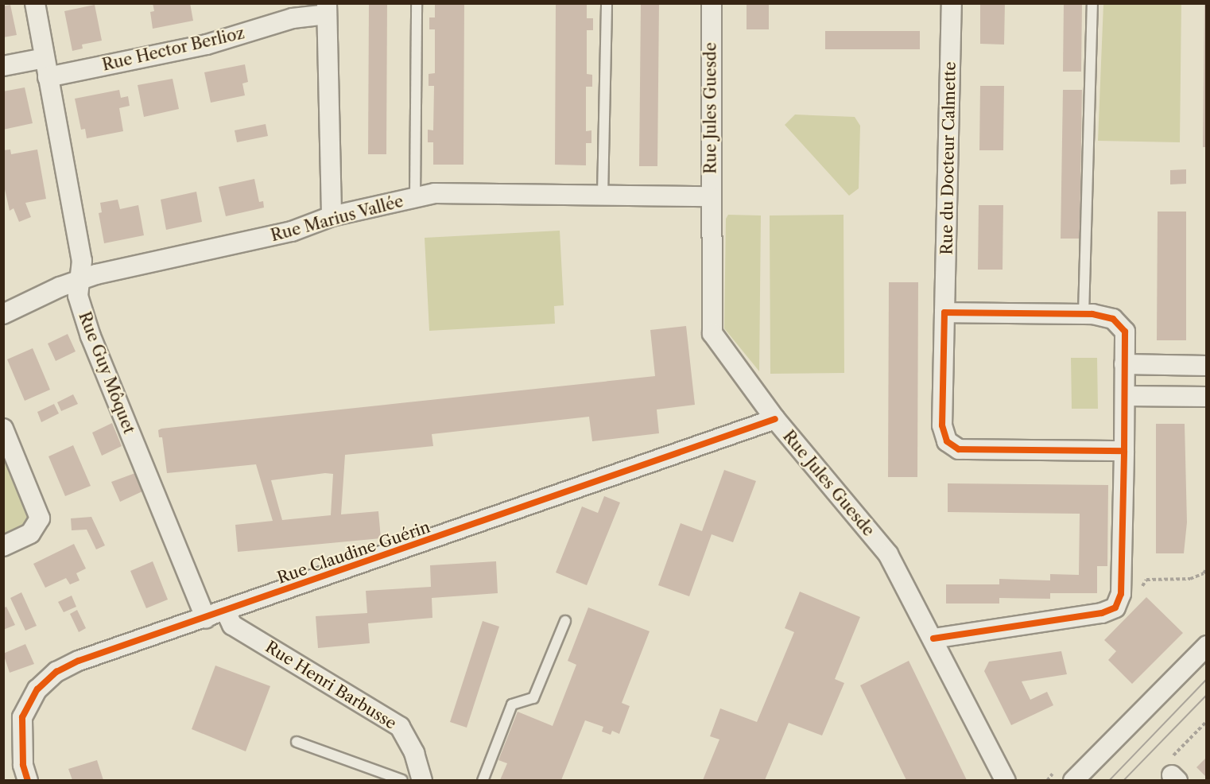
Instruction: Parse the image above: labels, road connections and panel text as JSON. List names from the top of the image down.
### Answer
{
  "streets": {
    "street": [
      "Rue Hector Berlioz",
      "Rue Jules Guesde",
      "Rue du Docteur Calmette",
      "Rue Marius Vallée",
      "Rue Guy Môquet",
      "Rue Claudine Guérin",
      "Rue Henri Barbusse"
    ]
  },
  "crossings": [
    ["Rue Hector Berlioz", "Rue Guy Môquet"],
    ["Rue Jules Guesde", "Rue Marius Vallée"],
    ["Rue Jules Guesde", "Rue Claudine Guérin"],
    ["Rue Marius Vallée", "Rue Guy Môquet"],
    ["Rue Guy Môquet", "Rue Claudine Guérin"],
    ["Rue Claudine Guérin", "Rue Henri Barbusse"]
  ]
}
